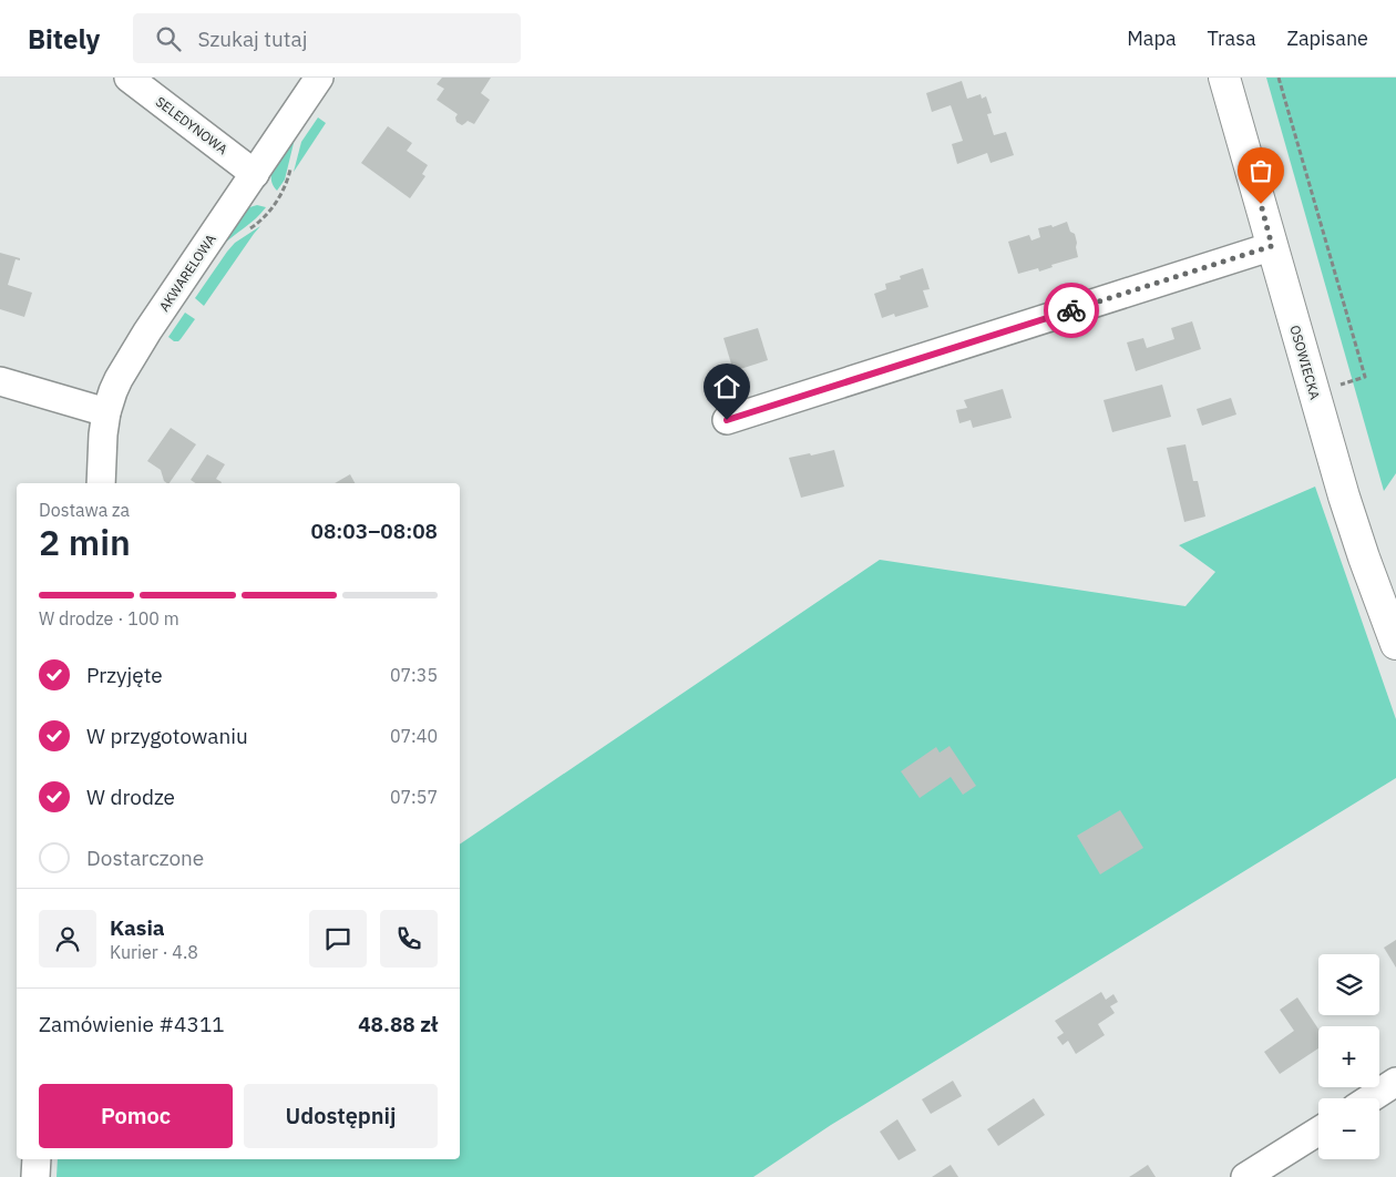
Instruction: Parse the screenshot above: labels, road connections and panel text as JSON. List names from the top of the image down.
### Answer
{
  "streets": {
    "street": ["SELEDYNOWA", "AKWARELOWA", "OSOWIECKA"]
  },
  "crossings": [
    ["SELEDYNOWA", "AKWARELOWA"]
  ],
  "page": {
    "header": "Bitely",
    "search": "Szukaj tutaj",
    "nav": ["Mapa", "Trasa", "Zapisane"],
    "heading": ["2 min", "Dostawa za", "08:03–08:08"],
    "panel": [
      "Kasia",
      "Kurier · 4.8",
      "Zamówienie #4311",
      "48.88 zł"
    ],
    "bar": "W drodze · 100 m",
    "list": [
      ["Przyjęte", "07:35"],
      ["W przygotowaniu", "07:40"],
      ["W drodze", "07:57"],
      "Dostarczone"
    ],
    "map_buttons": ["+", "−"],
    "buttons": ["Pomoc", "Udostępnij"]
  }
}
